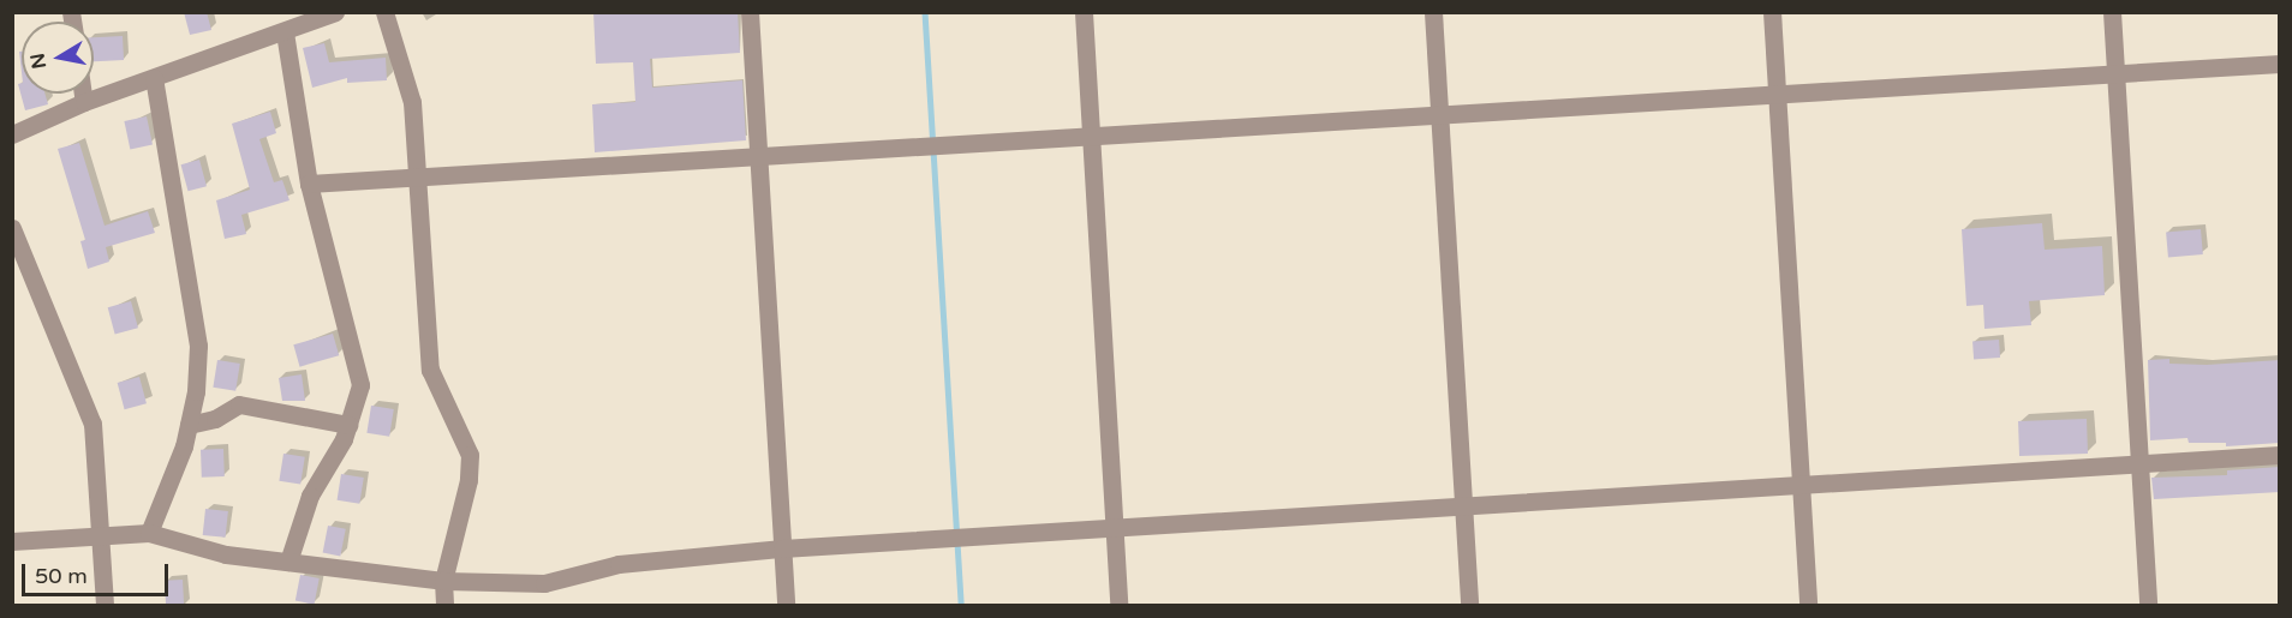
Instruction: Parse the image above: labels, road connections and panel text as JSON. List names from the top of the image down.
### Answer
{
  "scale_bar": "50 m",
  "north": "left"
}
